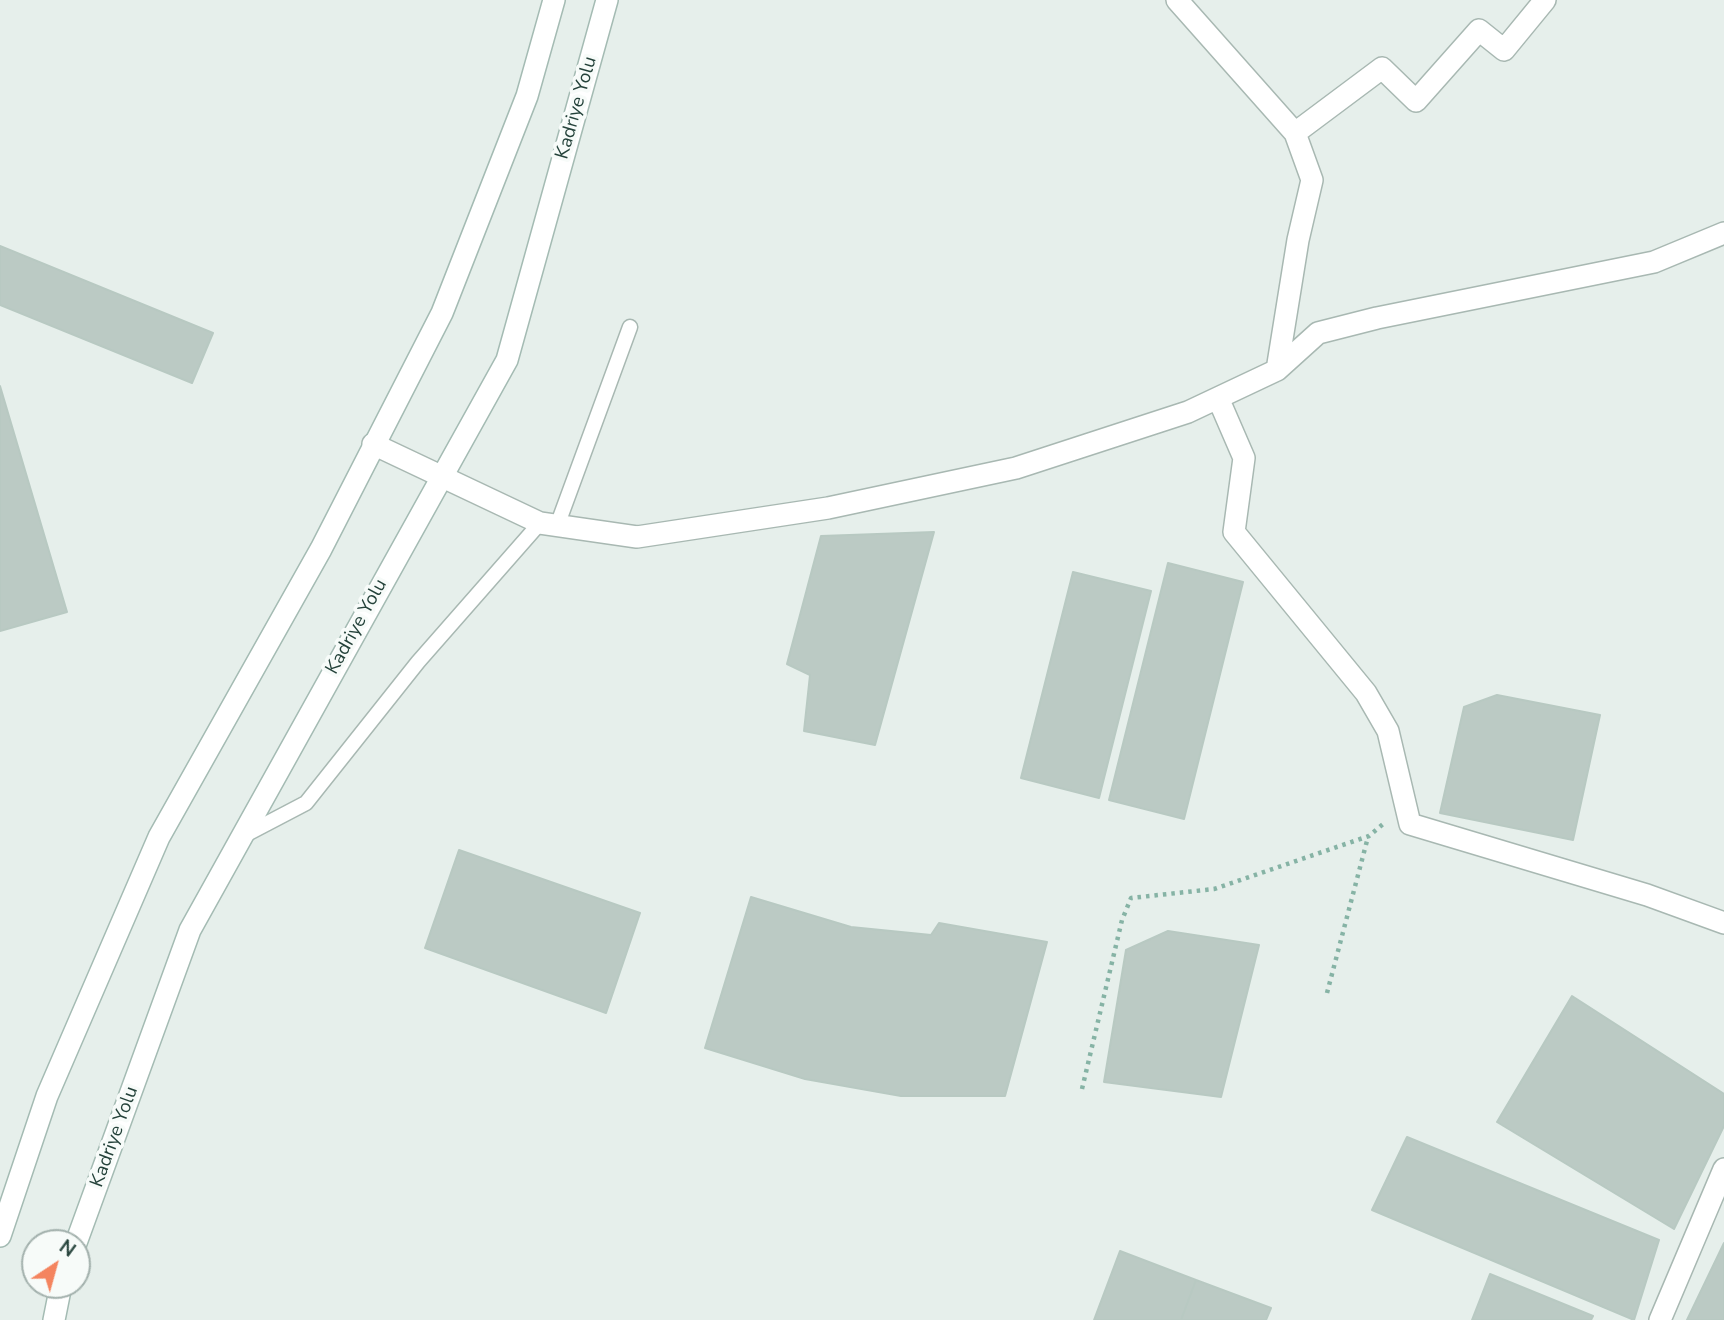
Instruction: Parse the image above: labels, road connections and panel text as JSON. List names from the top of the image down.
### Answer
{
  "streets": {
    "street": ["Kadriye Yolu"]
  },
  "north": "top right"
}
